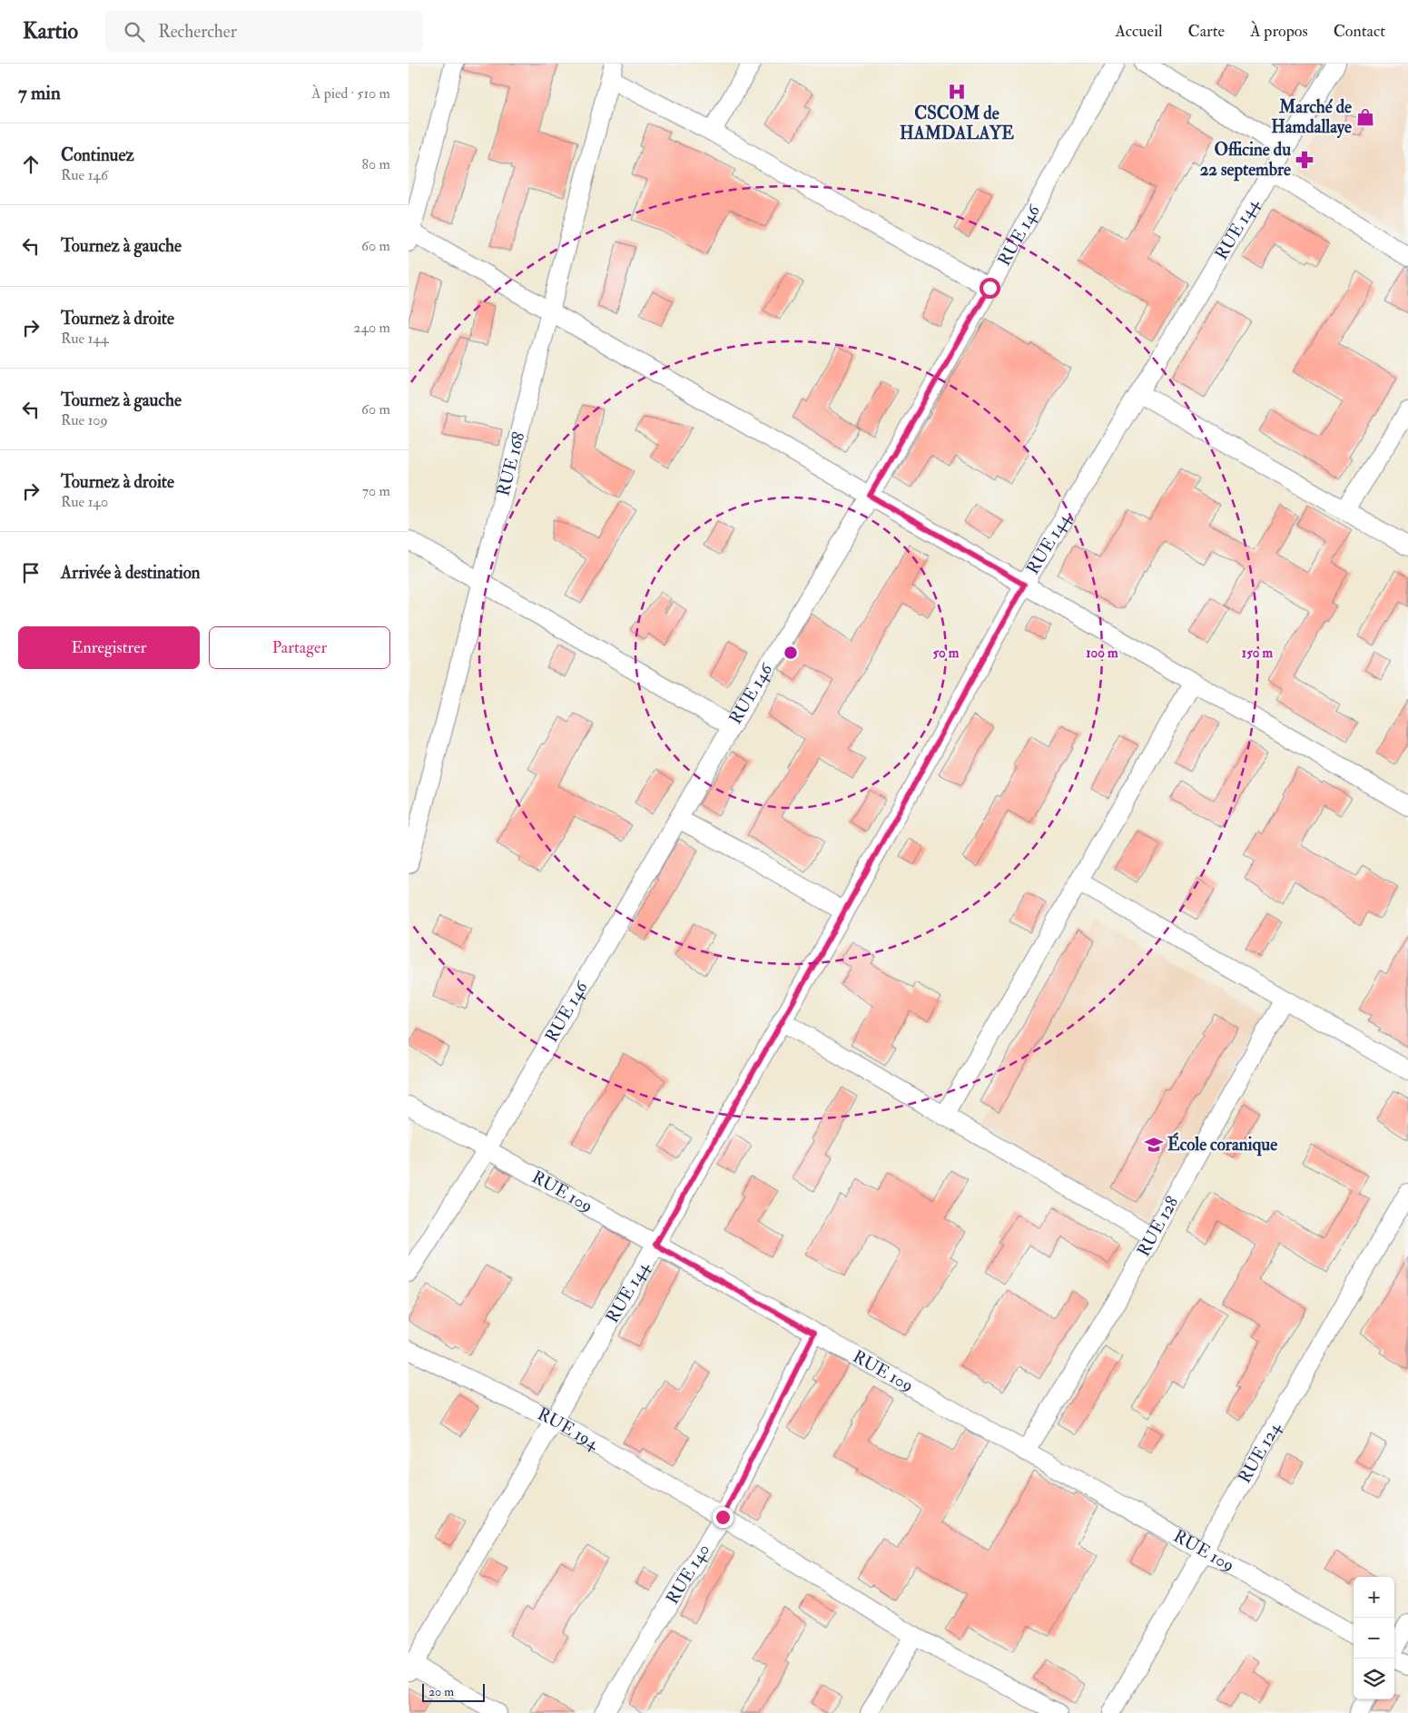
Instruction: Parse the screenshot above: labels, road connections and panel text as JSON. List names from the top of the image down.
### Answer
{
  "streets": {
    "street": [
      "RUE 144",
      "RUE 146",
      "RUE 168",
      "RUE 109",
      "RUE 128",
      "RUE 194",
      "RUE 124",
      "RUE 140"
    ]
  },
  "crossings": [
    ["RUE 144", "RUE 109"],
    ["RUE 144", "RUE 194"],
    ["RUE 146", "RUE 109"],
    ["RUE 109", "RUE 128"],
    ["RUE 109", "RUE 124"],
    ["RUE 109", "RUE 140"],
    ["RUE 194", "RUE 140"]
  ],
  "places": {
    "hospital": ["CSCOM de HAMDALAYE"],
    "shop": ["Marché de Hamdallaye"],
    "pharmacy": ["Officine du 22 septembre"],
    "school or university": ["École coranique"]
  },
  "scale_bar": "20 m",
  "page": {
    "header": "Kartio",
    "search": "Rechercher",
    "nav": [
      "Accueil",
      "Carte",
      "À propos",
      "Contact"
    ],
    "heading": ["7 min", "À pied · 510 m"],
    "list": [
      ["Continuez", "Rue 146", "80 m"],
      ["Tournez à gauche", "60 m"],
      ["Tournez à droite", "Rue 144", "240 m"],
      ["Tournez à gauche", "Rue 109", "60 m"],
      ["Tournez à droite", "Rue 140", "70 m"],
      "Arrivée à destination"
    ],
    "buttons": ["Enregistrer", "Partager"],
    "map_buttons": ["+", "−"],
    "scale": "20 m"
  },
  "rings": ["50 m", "100 m", "150 m"]
}
